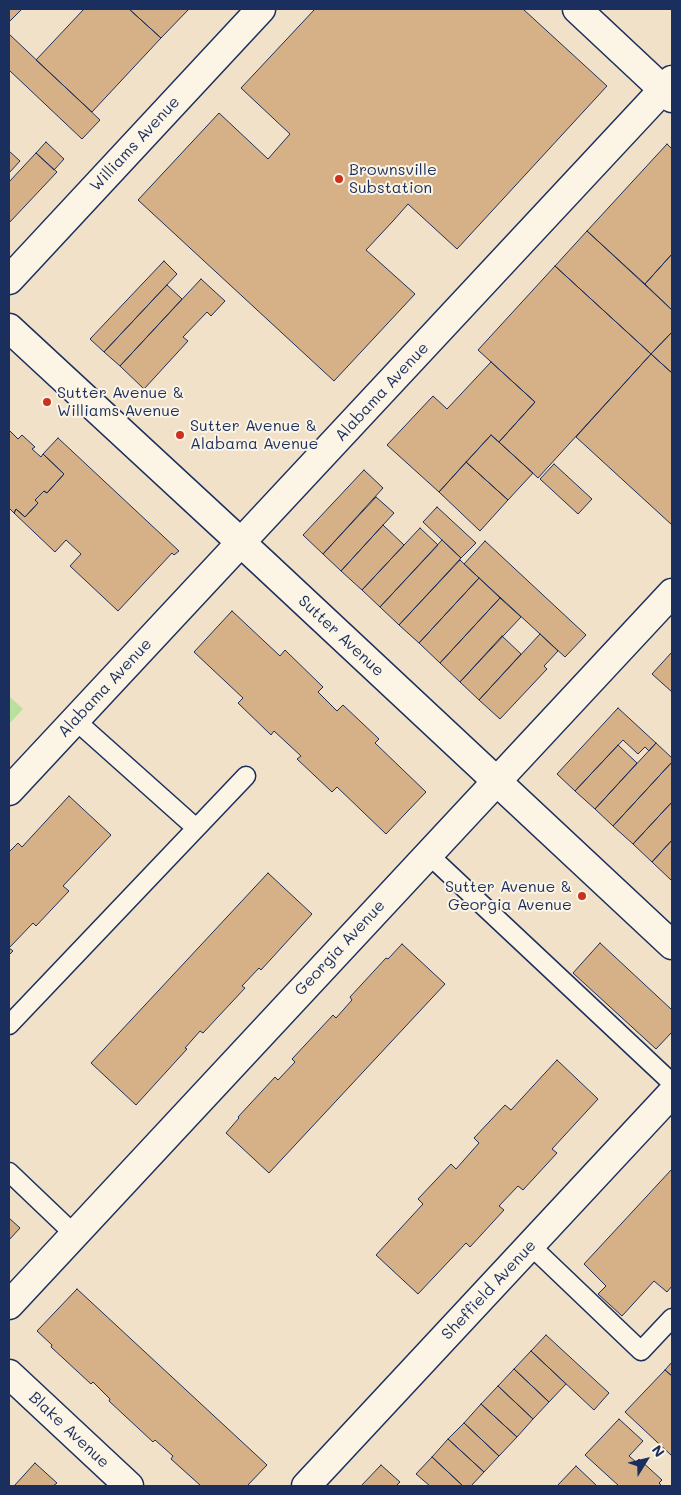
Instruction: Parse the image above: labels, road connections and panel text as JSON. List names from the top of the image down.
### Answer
{
  "streets": {
    "street": [
      "Williams Avenue",
      "Alabama Avenue",
      "Sutter Avenue",
      "Georgia Avenue",
      "Sheffield Avenue",
      "Blake Avenue"
    ]
  },
  "crossings": [
    ["Alabama Avenue", "Sutter Avenue"],
    ["Sutter Avenue", "Georgia Avenue"]
  ],
  "places": [
    "Brownsville Substation",
    "Sutter Avenue & Williams Avenue",
    "Sutter Avenue & Alabama Avenue",
    "Sutter Avenue & Georgia Avenue"
  ],
  "north": "top right"
}
